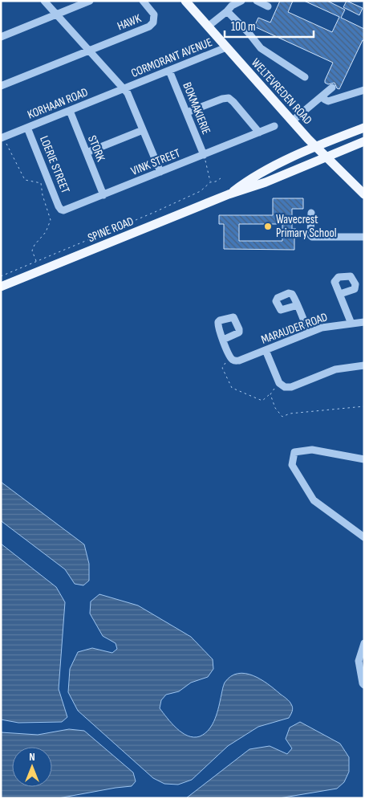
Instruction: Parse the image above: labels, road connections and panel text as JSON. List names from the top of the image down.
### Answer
{
  "streets": {
    "main road": ["WELTEVREDEN ROAD", "SPINE ROAD"],
    "street": [
      "HAWK",
      "CORMORANT AVENUE",
      "KORHAAN ROAD",
      "BOKMAKIERIE",
      "STORK",
      "VINK STREET",
      "LOERIE STREET",
      "MARAUDER ROAD"
    ]
  },
  "crossings": [
    ["HAWK", "CORMORANT AVENUE"],
    ["CORMORANT AVENUE", "WELTEVREDEN ROAD"],
    ["CORMORANT AVENUE", "KORHAAN ROAD"],
    ["CORMORANT AVENUE", "BOKMAKIERIE"],
    ["WELTEVREDEN ROAD", "SPINE ROAD"],
    ["KORHAAN ROAD", "STORK"],
    ["KORHAAN ROAD", "LOERIE STREET"],
    ["BOKMAKIERIE", "VINK STREET"],
    ["STORK", "VINK STREET"],
    ["VINK STREET", "LOERIE STREET"]
  ],
  "places": ["Wavecrest Primary School"],
  "scale_bar": "100 m",
  "north": "top"
}
